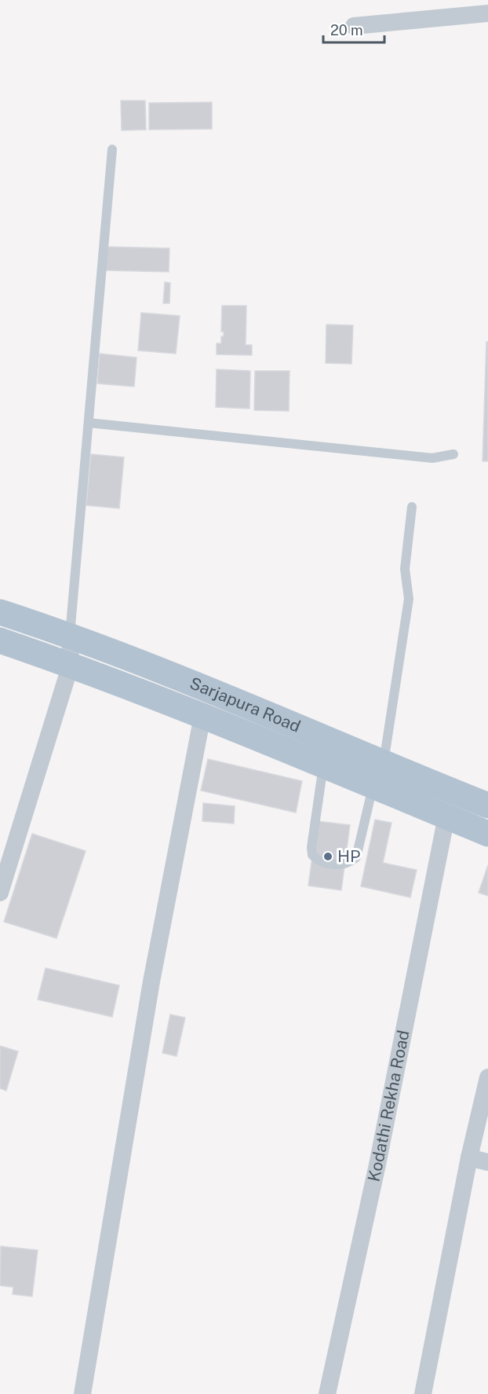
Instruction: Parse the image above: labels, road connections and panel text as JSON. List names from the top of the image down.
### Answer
{
  "streets": {
    "main road": ["Sarjapura Road"],
    "street": ["Kodathi Rekha Road"]
  },
  "crossings": [
    ["Sarjapura Road", "Kodathi Rekha Road"]
  ],
  "places": ["HP"],
  "scale_bar": "20 m"
}
